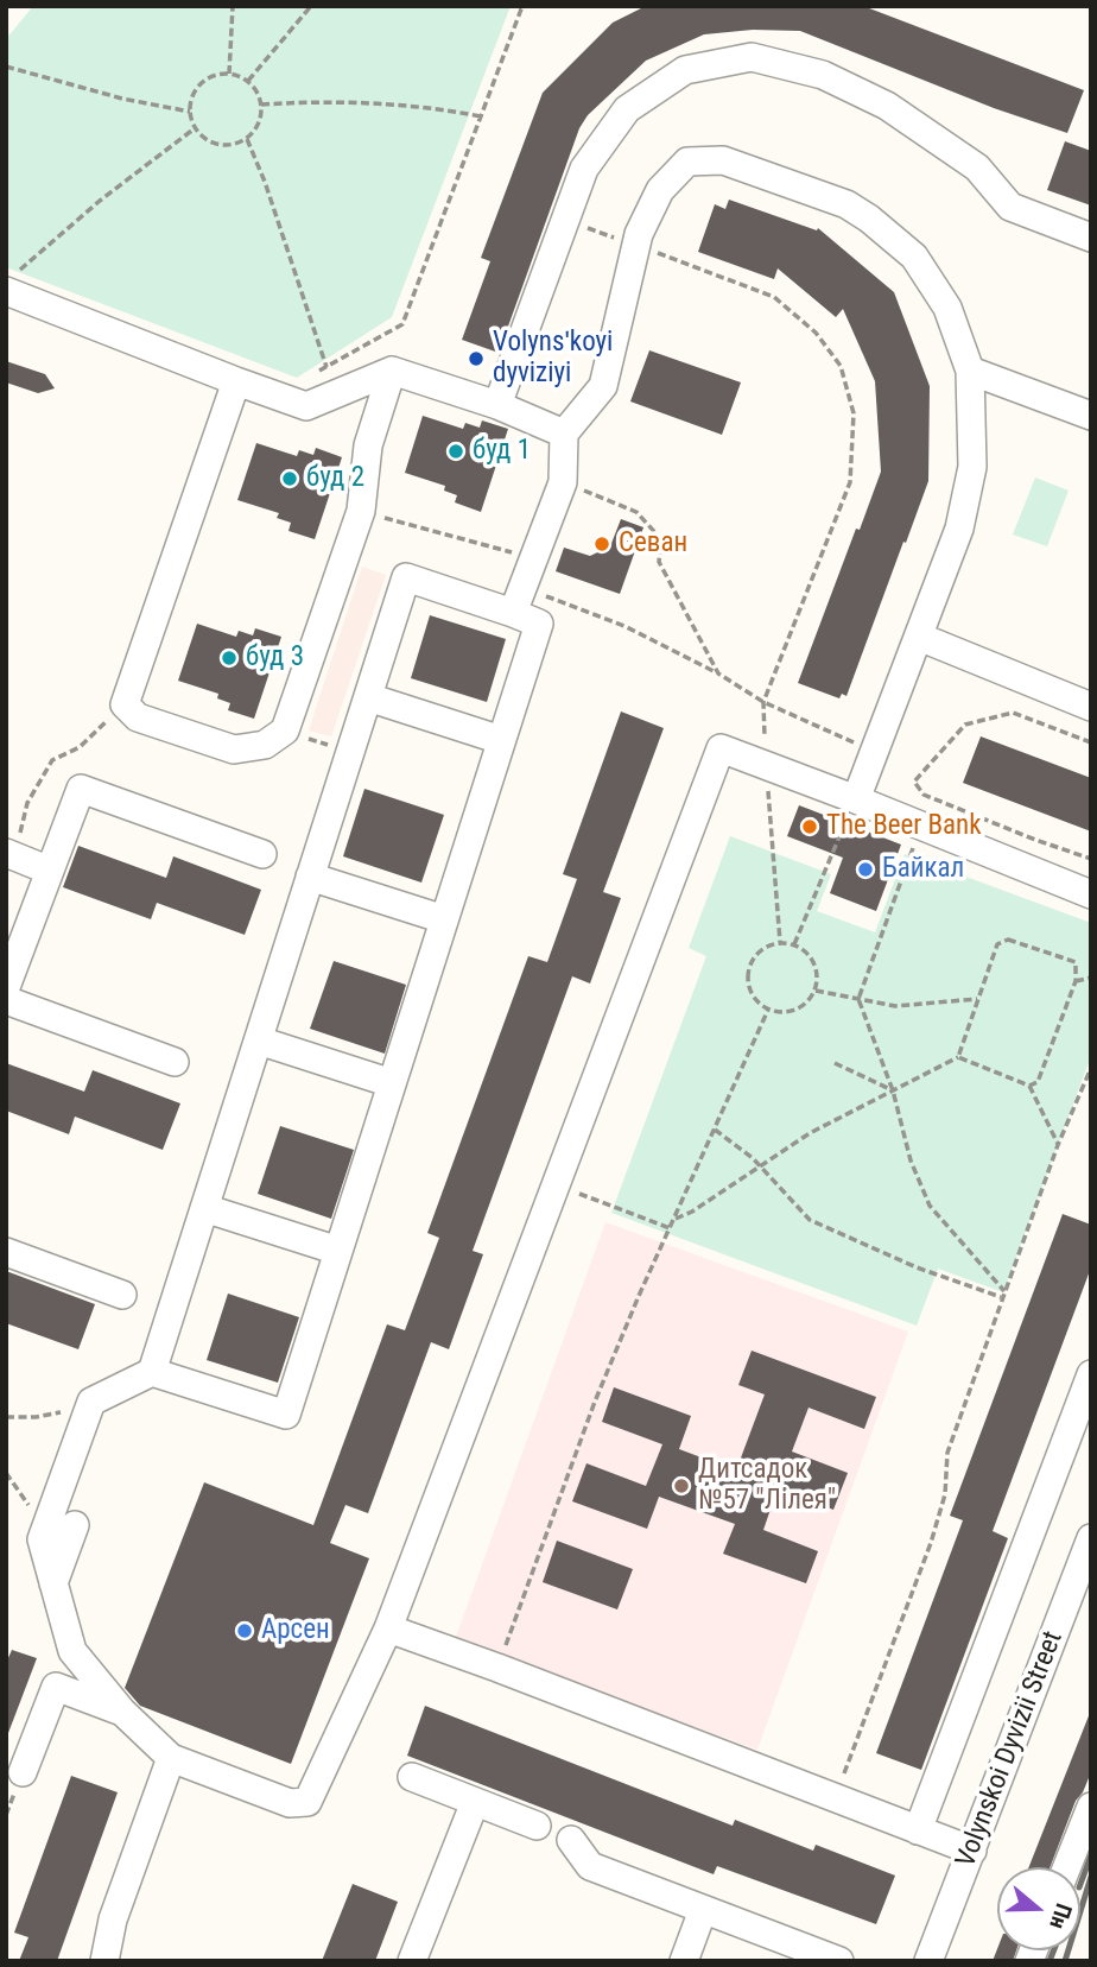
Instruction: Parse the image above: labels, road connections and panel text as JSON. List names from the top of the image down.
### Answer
{
  "streets": {
    "street": ["Volynskoi Dyvizii Street"]
  },
  "places": [
    "Volynsʹkoyi dyviziyi",
    "буд 1",
    "буд 2",
    "Севан",
    "буд 3",
    "The Beer Bank",
    "Байкал",
    "Дитсадок №57 \"Лілея\"",
    "Арсен"
  ],
  "north": "right"
}
